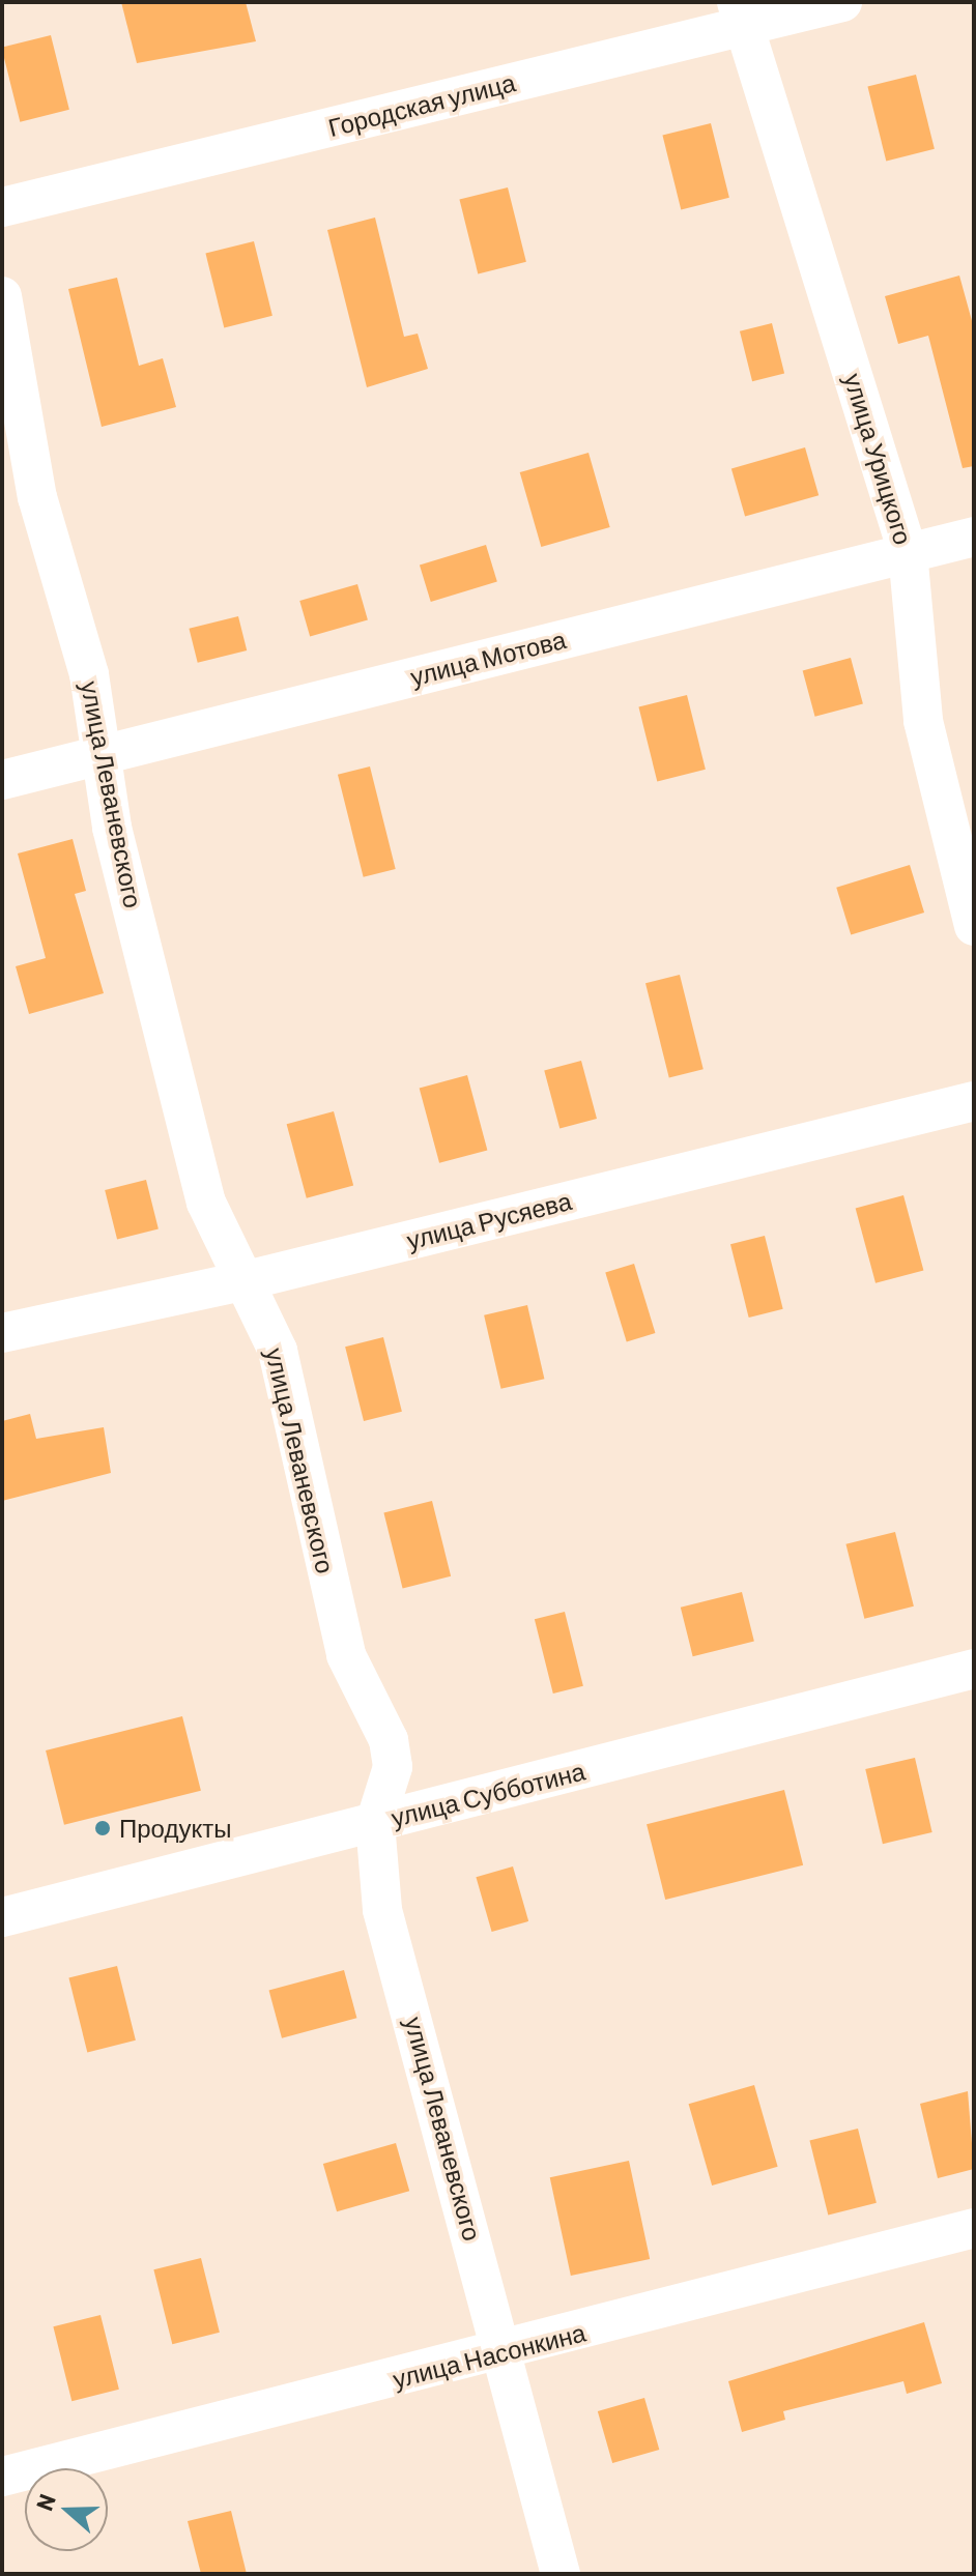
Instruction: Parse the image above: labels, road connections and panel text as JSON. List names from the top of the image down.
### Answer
{
  "streets": {
    "street": [
      "Городская улица",
      "улица Урицкого",
      "улица Мотова",
      "улица Леваневского",
      "улица Русяева",
      "улица Субботина",
      "улица Насонкина"
    ]
  },
  "crossings": [
    ["Городская улица", "улица Урицкого"],
    ["улица Урицкого", "улица Мотова"],
    ["улица Мотова", "улица Леваневского"],
    ["улица Леваневского", "улица Русяева"],
    ["улица Леваневского", "улица Субботина"],
    ["улица Леваневского", "улица Насонкина"]
  ],
  "places": ["Продукты"],
  "north": "left"
}
